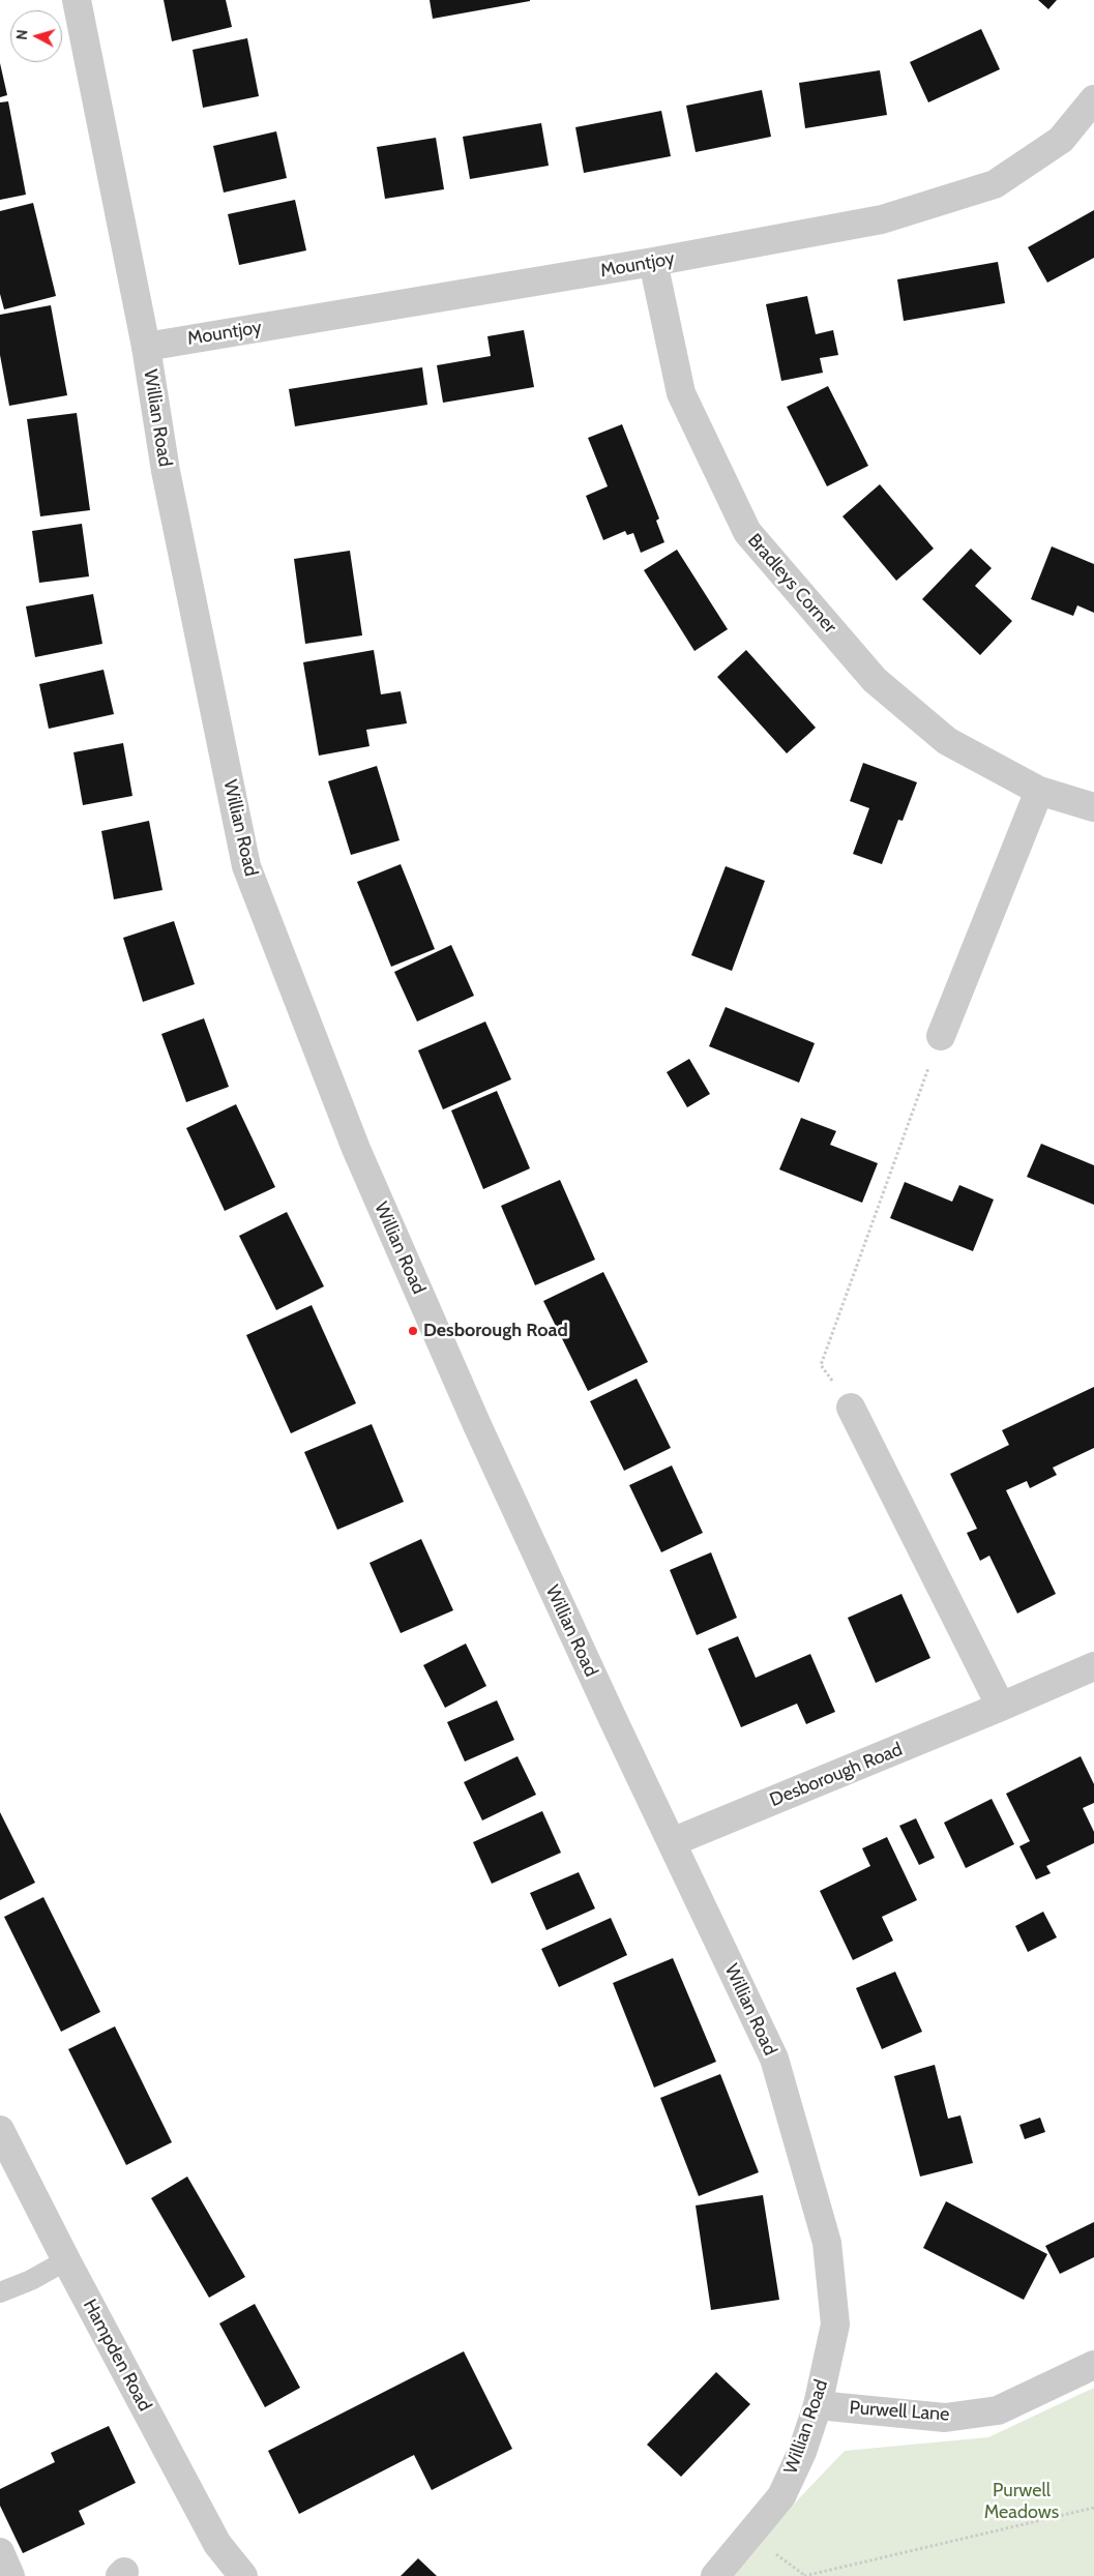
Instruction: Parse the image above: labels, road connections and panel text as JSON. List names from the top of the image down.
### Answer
{
  "streets": {
    "street": [
      "Mountjoy",
      "Willian Road",
      "Bradleys Corner",
      "Desborough Road",
      "Hampden Road",
      "Purwell Lane"
    ]
  },
  "crossings": [
    ["Mountjoy", "Willian Road"],
    ["Mountjoy", "Bradleys Corner"],
    ["Willian Road", "Desborough Road"],
    ["Willian Road", "Purwell Lane"]
  ],
  "parks": ["Purwell Meadows"],
  "places": ["Desborough Road"],
  "north": "left"
}
